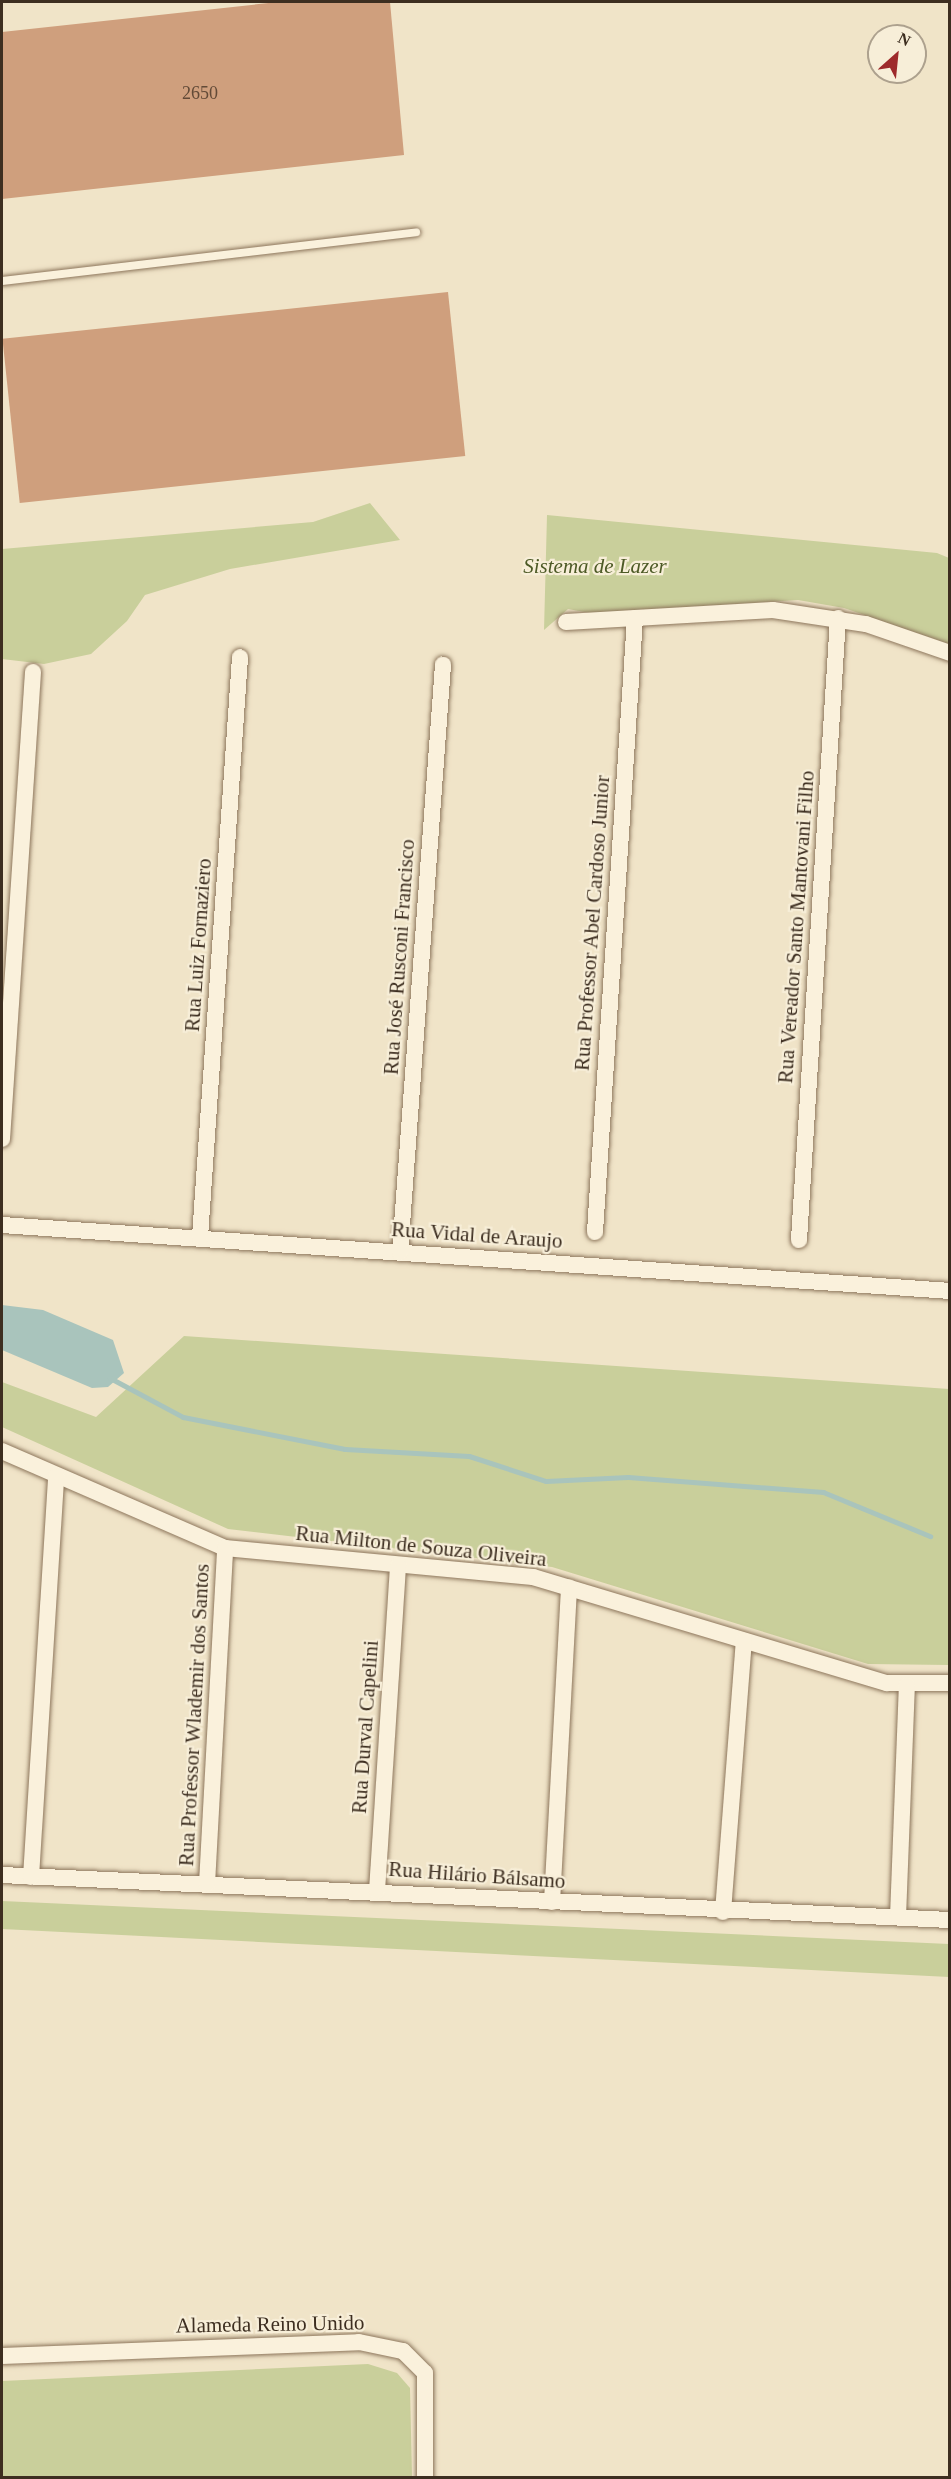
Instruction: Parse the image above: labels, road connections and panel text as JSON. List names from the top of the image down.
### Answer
{
  "streets": {
    "street": [
      "Rua Professor Abel Cardoso Junior",
      "Rua Vereador Santo Mantovani Filho",
      "Rua Luiz Fornaziero",
      "Rua José Rusconi Francisco",
      "Rua Vidal de Araujo",
      "Rua Milton de Souza Oliveira",
      "Rua Professor Wlademir dos Santos",
      "Rua Durval Capelini",
      "Rua Hilário Bálsamo",
      "Alameda Reino Unido"
    ]
  },
  "crossings": [
    ["Rua Luiz Fornaziero", "Rua Vidal de Araujo"],
    ["Rua José Rusconi Francisco", "Rua Vidal de Araujo"],
    ["Rua Milton de Souza Oliveira", "Rua Professor Wlademir dos Santos"],
    ["Rua Milton de Souza Oliveira", "Rua Durval Capelini"],
    ["Rua Professor Wlademir dos Santos", "Rua Hilário Bálsamo"],
    ["Rua Durval Capelini", "Rua Hilário Bálsamo"]
  ],
  "parks": ["Sistema de Lazer"],
  "house_numbers": ["2650"],
  "north": "top right"
}
